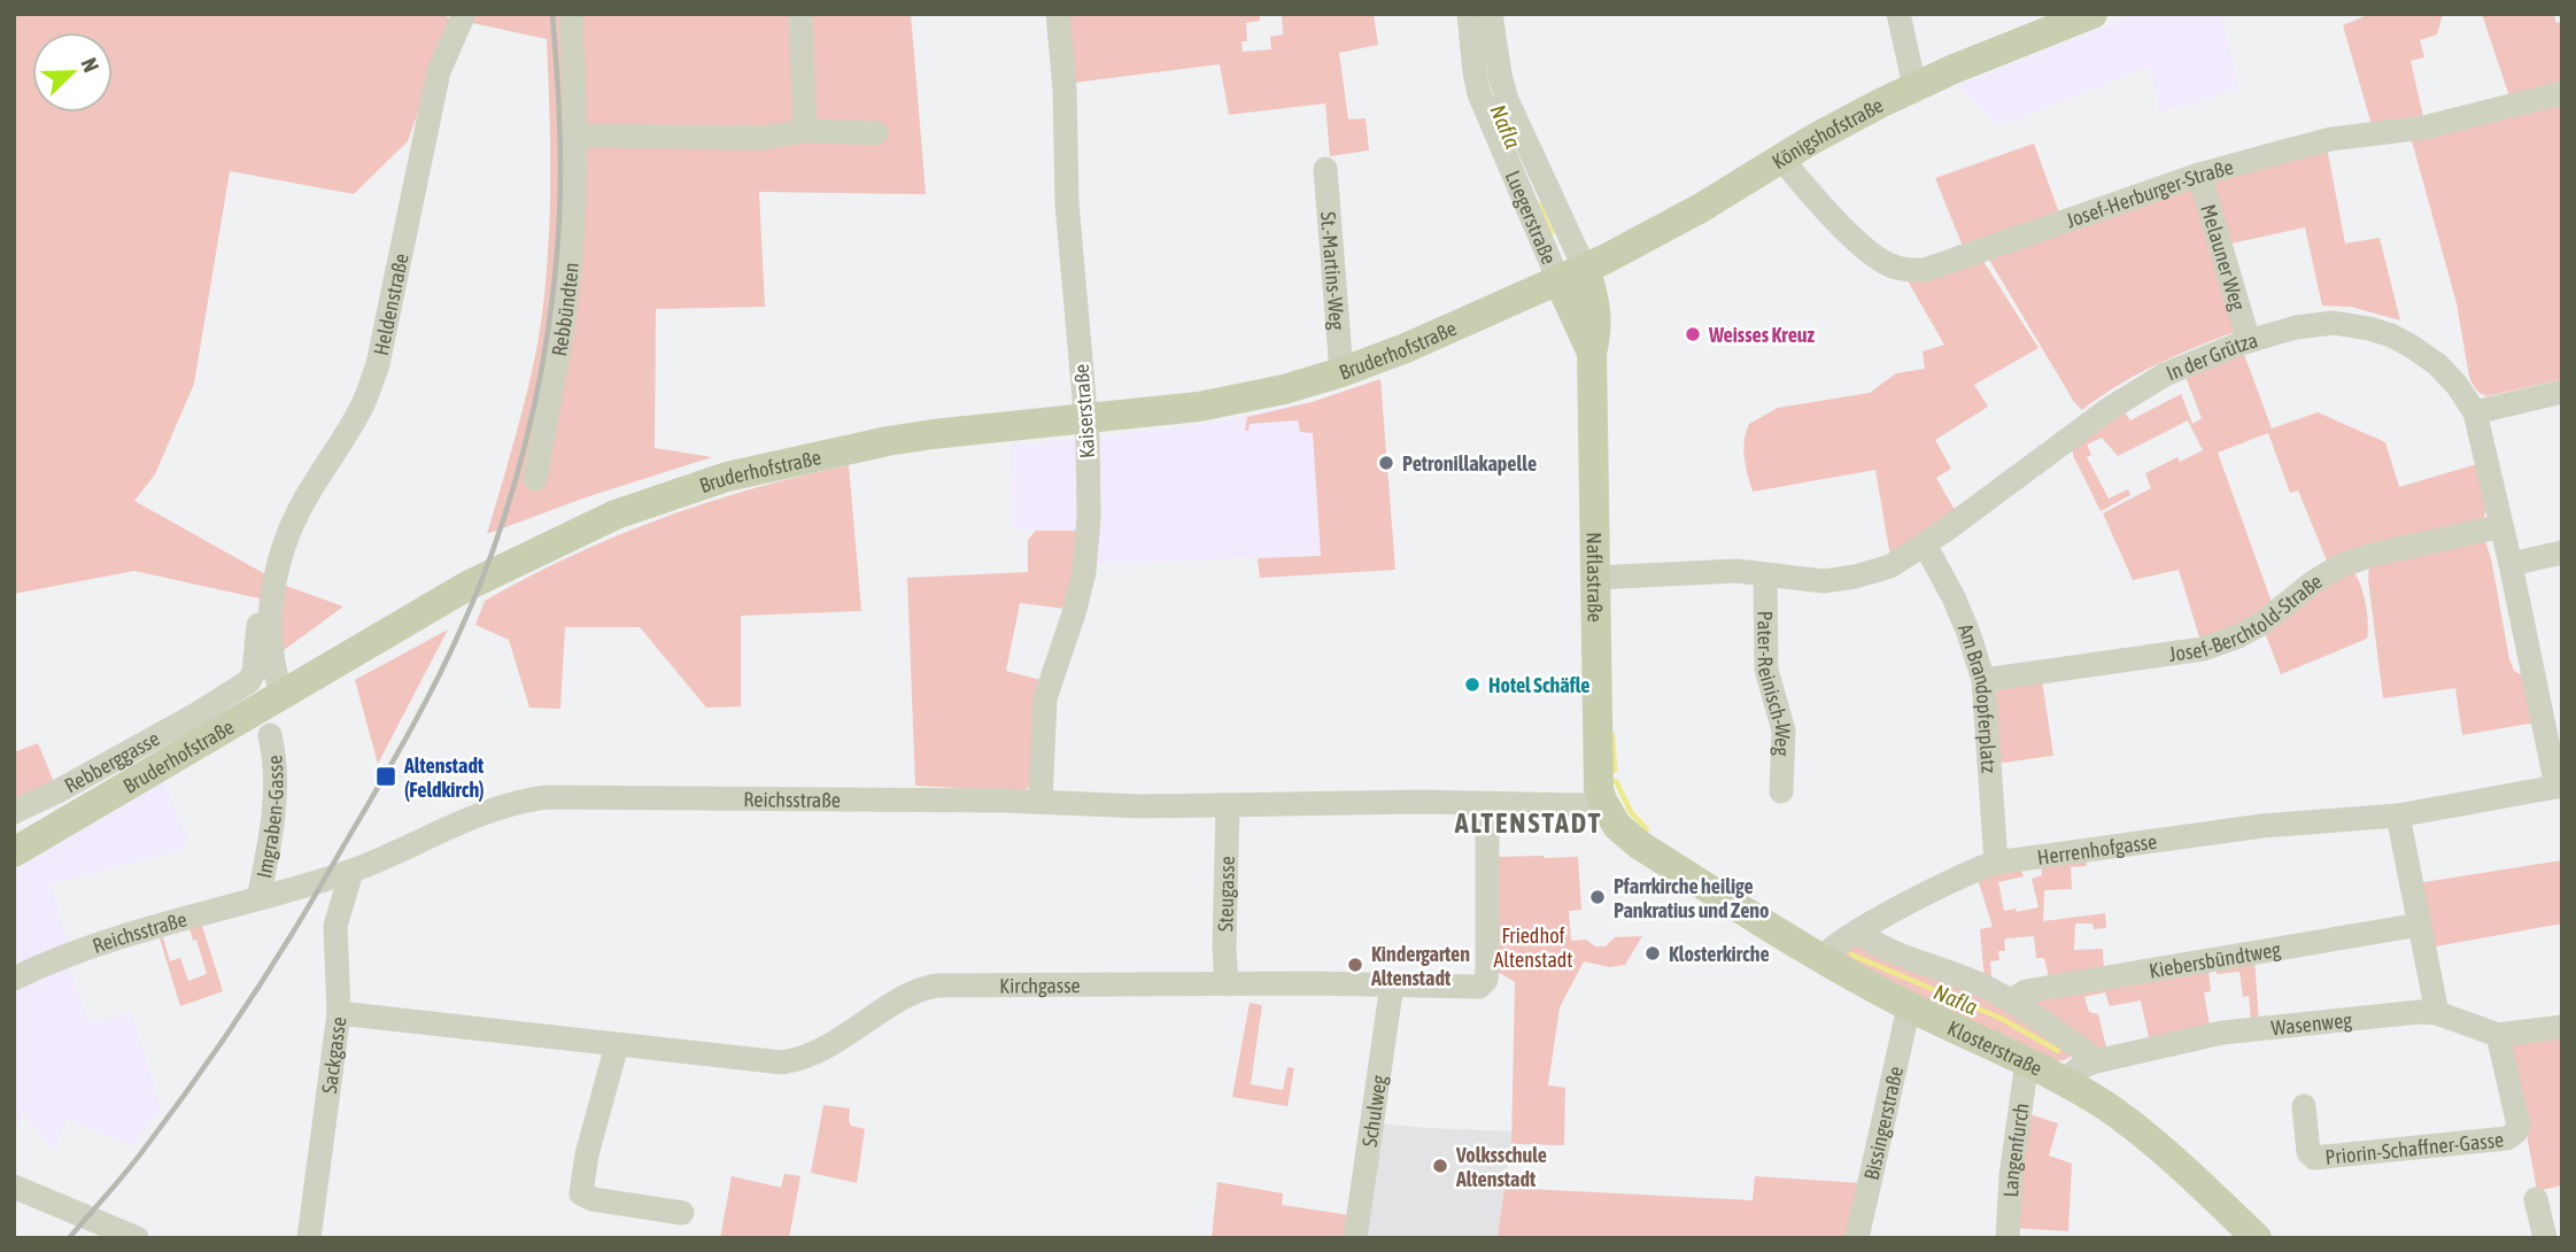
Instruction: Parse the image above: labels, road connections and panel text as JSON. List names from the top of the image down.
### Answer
{
  "streets": {
    "main road": [
      "Königshofstraße",
      "Bruderhofstraße",
      "Naflastraße",
      "Klosterstraße"
    ],
    "street": [
      "Josef-Herburger-Straße",
      "Luegerstraße",
      "Melauner Weg",
      "St.-Martins-Weg",
      "Heldenstraße",
      "Rebbündten",
      "In der Grütza",
      "Kaiserstraße",
      "Josef-Berchtold-Straße",
      "Pater-Reinisch-Weg",
      "Am Brandopferplatz",
      "Rebberggasse",
      "Reichsstraße",
      "Imgraben-Gasse",
      "Herrenhofgasse",
      "Steugasse",
      "Kiebersbündtweg",
      "Kirchgasse",
      "Wasenweg",
      "Sackgasse",
      "Schulweg",
      "Bissingerstraße",
      "Priorin-Schaffner-Gasse",
      "Langenfurch"
    ]
  },
  "crossings": [
    ["Königshofstraße", "Josef-Herburger-Straße"],
    ["Königshofstraße", "Luegerstraße"],
    ["Königshofstraße", "Bruderhofstraße"],
    ["Königshofstraße", "Naflastraße"],
    ["Josef-Herburger-Straße", "Melauner Weg"],
    ["Luegerstraße", "Bruderhofstraße"],
    ["Luegerstraße", "Naflastraße"],
    ["Melauner Weg", "In der Grütza"],
    ["St.-Martins-Weg", "Bruderhofstraße"],
    ["Heldenstraße", "Bruderhofstraße"],
    ["Heldenstraße", "Rebberggasse"],
    ["Bruderhofstraße", "Kaiserstraße"],
    ["Bruderhofstraße", "Naflastraße"],
    ["In der Grütza", "Naflastraße"],
    ["In der Grütza", "Josef-Berchtold-Straße"],
    ["In der Grütza", "Pater-Reinisch-Weg"],
    ["In der Grütza", "Am Brandopferplatz"],
    ["In der Grütza", "Herrenhofgasse"],
    ["Kaiserstraße", "Reichsstraße"],
    ["Naflastraße", "Reichsstraße"],
    ["Naflastraße", "Klosterstraße"],
    ["Josef-Berchtold-Straße", "Am Brandopferplatz"],
    ["Am Brandopferplatz", "Herrenhofgasse"],
    ["Reichsstraße", "Imgraben-Gasse"],
    ["Reichsstraße", "Steugasse"],
    ["Reichsstraße", "Kirchgasse"],
    ["Reichsstraße", "Klosterstraße"],
    ["Reichsstraße", "Sackgasse"],
    ["Herrenhofgasse", "Klosterstraße"],
    ["Steugasse", "Kirchgasse"],
    ["Kirchgasse", "Sackgasse"],
    ["Kirchgasse", "Schulweg"],
    ["Wasenweg", "Klosterstraße"],
    ["Wasenweg", "Priorin-Schaffner-Gasse"],
    ["Klosterstraße", "Bissingerstraße"],
    ["Klosterstraße", "Langenfurch"]
  ],
  "districts": ["ALTENSTADT"],
  "water": ["Nafla"],
  "parks": ["Friedhof Altenstadt"],
  "places": {
    "other": [
      "Weisses Kreuz",
      "Petronillakapelle",
      "Hotel Schäfle",
      "Pfarrkirche heilige Pankratius und Zeno",
      "Klosterkirche",
      "Kindergarten Altenstadt",
      "Volksschule Altenstadt"
    ],
    "transit": ["Altenstadt (Feldkirch)"]
  },
  "north": "top right"
}
